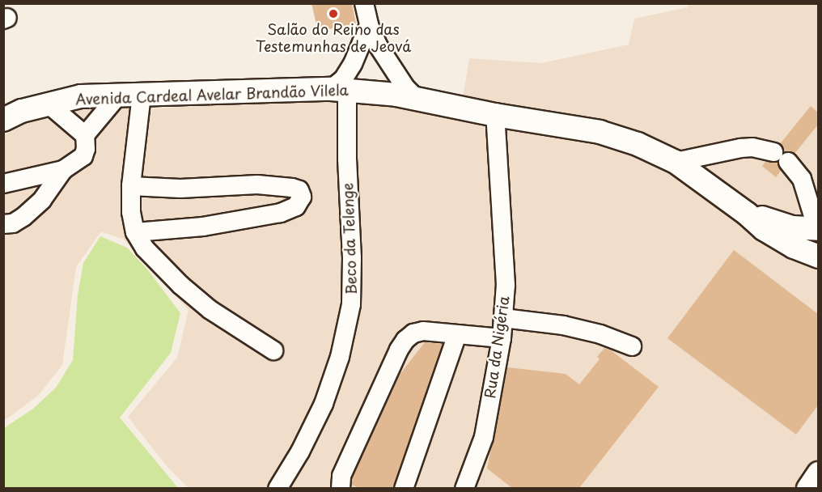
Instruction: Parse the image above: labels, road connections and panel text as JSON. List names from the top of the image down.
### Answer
{
  "streets": {
    "main road": ["Avenida Cardeal Avelar Brandão Vilela"],
    "street": ["Beco da Telenge", "Rua da Nigéria"]
  },
  "crossings": [
    ["Avenida Cardeal Avelar Brandão Vilela", "Beco da Telenge"],
    ["Avenida Cardeal Avelar Brandão Vilela", "Rua da Nigéria"]
  ],
  "places": ["Salão do Reino das Testemunhas de Jeová"]
}
